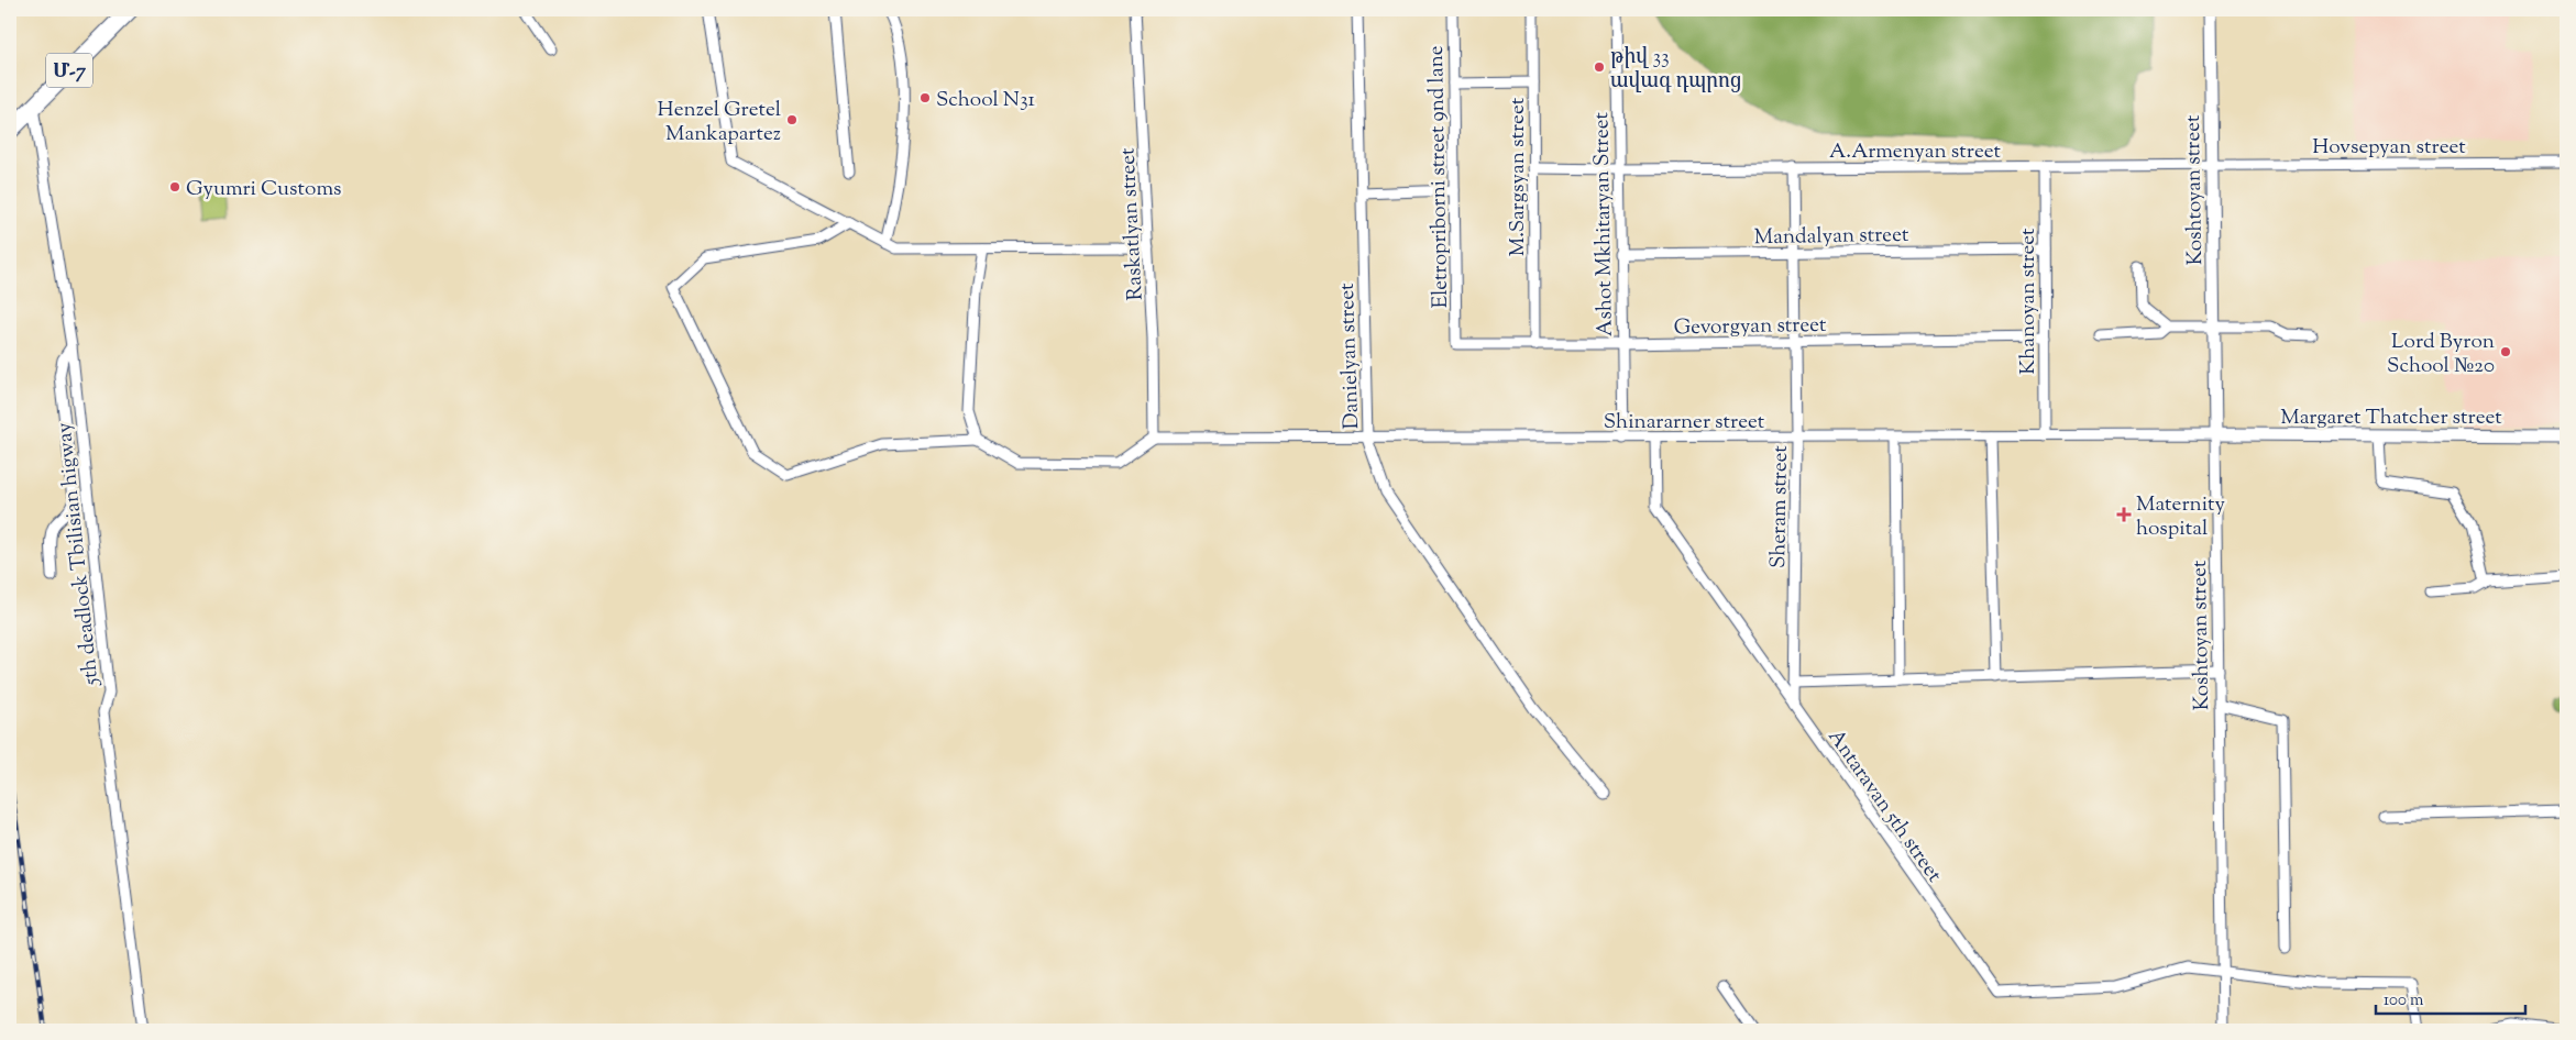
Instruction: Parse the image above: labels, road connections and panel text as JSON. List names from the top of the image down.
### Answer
{
  "streets": {
    "highway": ["Մ-7"],
    "street": [
      "Hovsepyan street",
      "A.Armenyan street",
      "Eletropriborni street 9nd lane",
      "M.Sargsyan street",
      "Koshtoyan street",
      "Raskatlyan street",
      "Ashot Mkhitaryan Street",
      "Mandalyan street",
      "Khanoyan street",
      "Gevorgyan street",
      "Danielyan street",
      "Margaret Thatcher street",
      "Shinararner street",
      "Sheram street",
      "5th deadlock Tbilisian higway",
      "Antaravan 5th street"
    ]
  },
  "crossings": [
    ["Մ-7", "5th deadlock Tbilisian higway"],
    ["Hovsepyan street", "A.Armenyan street"],
    ["Hovsepyan street", "Koshtoyan street"],
    ["A.Armenyan street", "M.Sargsyan street"],
    ["A.Armenyan street", "Koshtoyan street"],
    ["A.Armenyan street", "Ashot Mkhitaryan Street"],
    ["A.Armenyan street", "Khanoyan street"],
    ["A.Armenyan street", "Sheram street"],
    ["Eletropriborni street 9nd lane", "Gevorgyan street"],
    ["M.Sargsyan street", "Gevorgyan street"],
    ["Koshtoyan street", "Margaret Thatcher street"],
    ["Koshtoyan street", "Shinararner street"],
    ["Koshtoyan street", "Antaravan 5th street"],
    ["Raskatlyan street", "Shinararner street"],
    ["Ashot Mkhitaryan Street", "Mandalyan street"],
    ["Ashot Mkhitaryan Street", "Gevorgyan street"],
    ["Ashot Mkhitaryan Street", "Shinararner street"],
    ["Mandalyan street", "Khanoyan street"],
    ["Mandalyan street", "Sheram street"],
    ["Khanoyan street", "Gevorgyan street"],
    ["Khanoyan street", "Shinararner street"],
    ["Gevorgyan street", "Sheram street"],
    ["Danielyan street", "Shinararner street"],
    ["Margaret Thatcher street", "Shinararner street"],
    ["Shinararner street", "Sheram street"],
    ["Shinararner street", "Antaravan 5th street"],
    ["Sheram street", "Antaravan 5th street"]
  ],
  "places": {
    "other": [
      "թիվ 33 ավագ դպրոց",
      "School N31",
      "Henzel Gretel Mankapartez",
      "Gyumri Customs",
      "Lord Byron School №20"
    ],
    "health": ["Maternity hospital"]
  },
  "scale_bar": "100 m"
}
